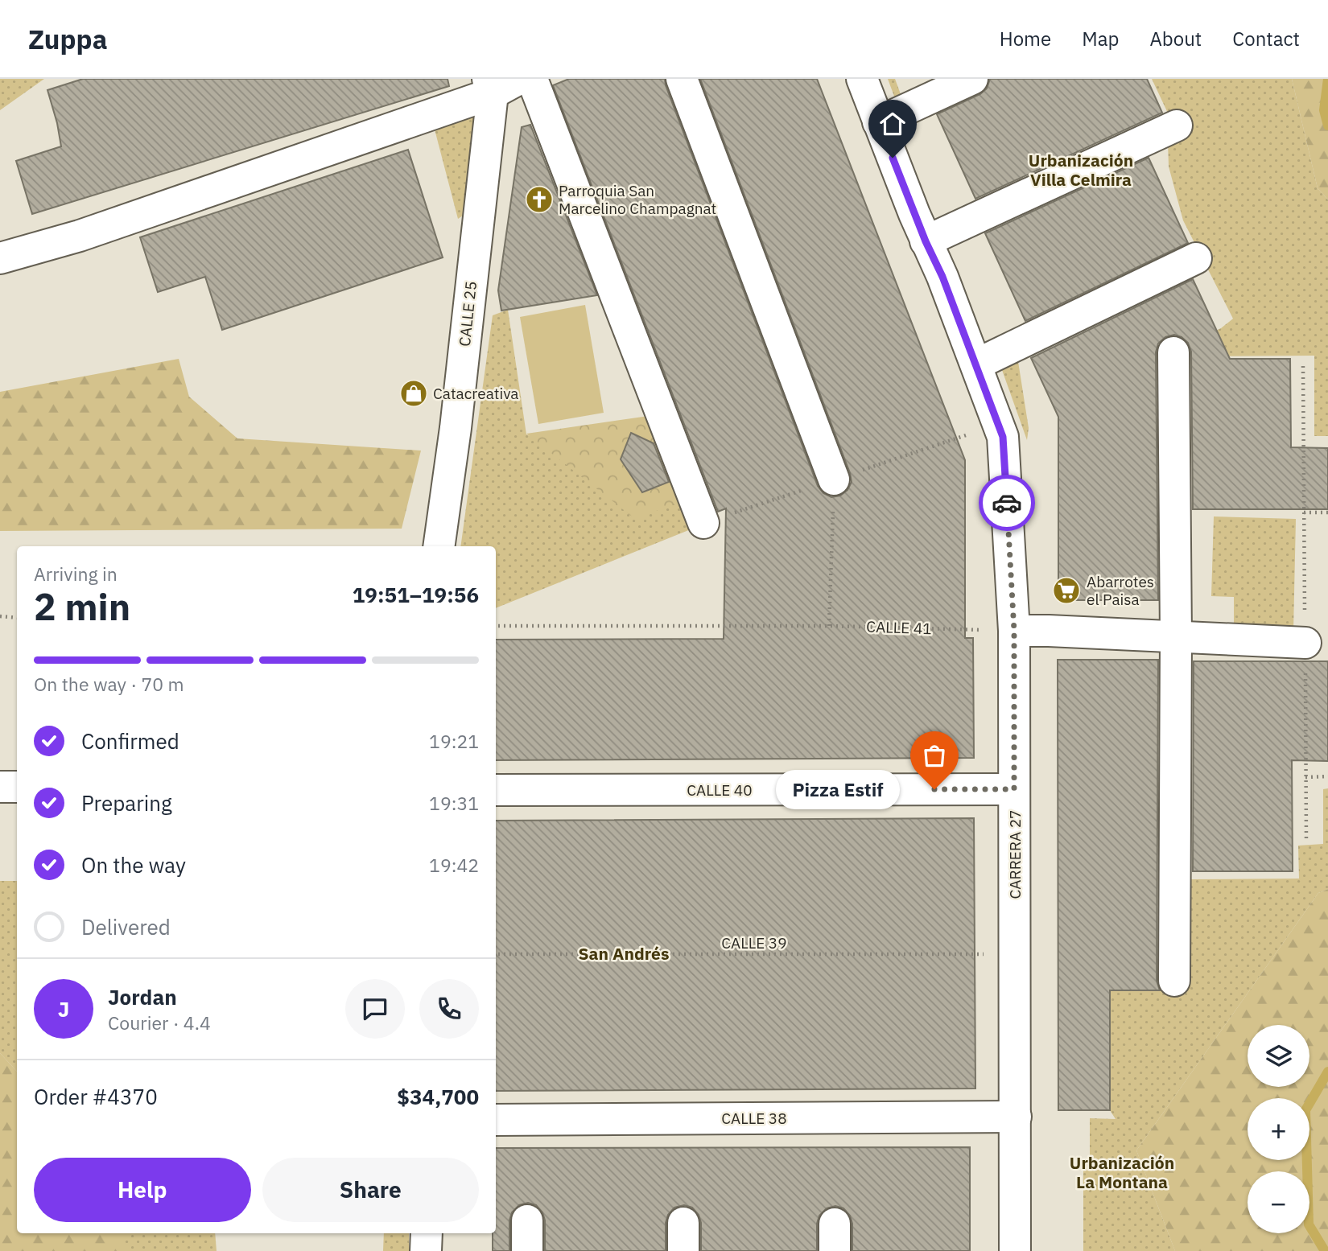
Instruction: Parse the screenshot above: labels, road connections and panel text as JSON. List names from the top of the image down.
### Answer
{
  "streets": {
    "street": [
      "CALLE 25",
      "CALLE 40",
      "CARRERA 27",
      "CALLE 38"
    ],
    "path": ["CALLE 41", "CALLE 39"]
  },
  "crossings": [
    ["CALLE 41", "CARRERA 27"],
    ["CALLE 40", "CARRERA 27"],
    ["CARRERA 27", "CALLE 39"],
    ["CARRERA 27", "CALLE 38"]
  ],
  "districts": ["Urbanización Villa Celmira", "San Andrés", "Urbanización La Montana"],
  "places": {
    "church": ["Parroquia San Marcelino Champagnat"],
    "shop": ["Catacreativa"],
    "supermarket": ["Abarrotes el Paisa"],
    "other": ["Pizza Estif"]
  },
  "page": {
    "header": "Zuppa",
    "nav": [
      "Home",
      "Map",
      "About",
      "Contact"
    ],
    "heading": ["2 min", "Arriving in", "19:51–19:56"],
    "panel": [
      "Jordan",
      "Courier · 4.4",
      "Order #4370",
      "$34,700"
    ],
    "bar": "On the way · 70 m",
    "list": [
      ["Confirmed", "19:21"],
      ["Preparing", "19:31"],
      ["On the way", "19:42"],
      "Delivered"
    ],
    "bubble": "Pizza Estif",
    "round": "J",
    "map_buttons": ["+", "−"],
    "buttons": ["Help", "Share"]
  }
}
